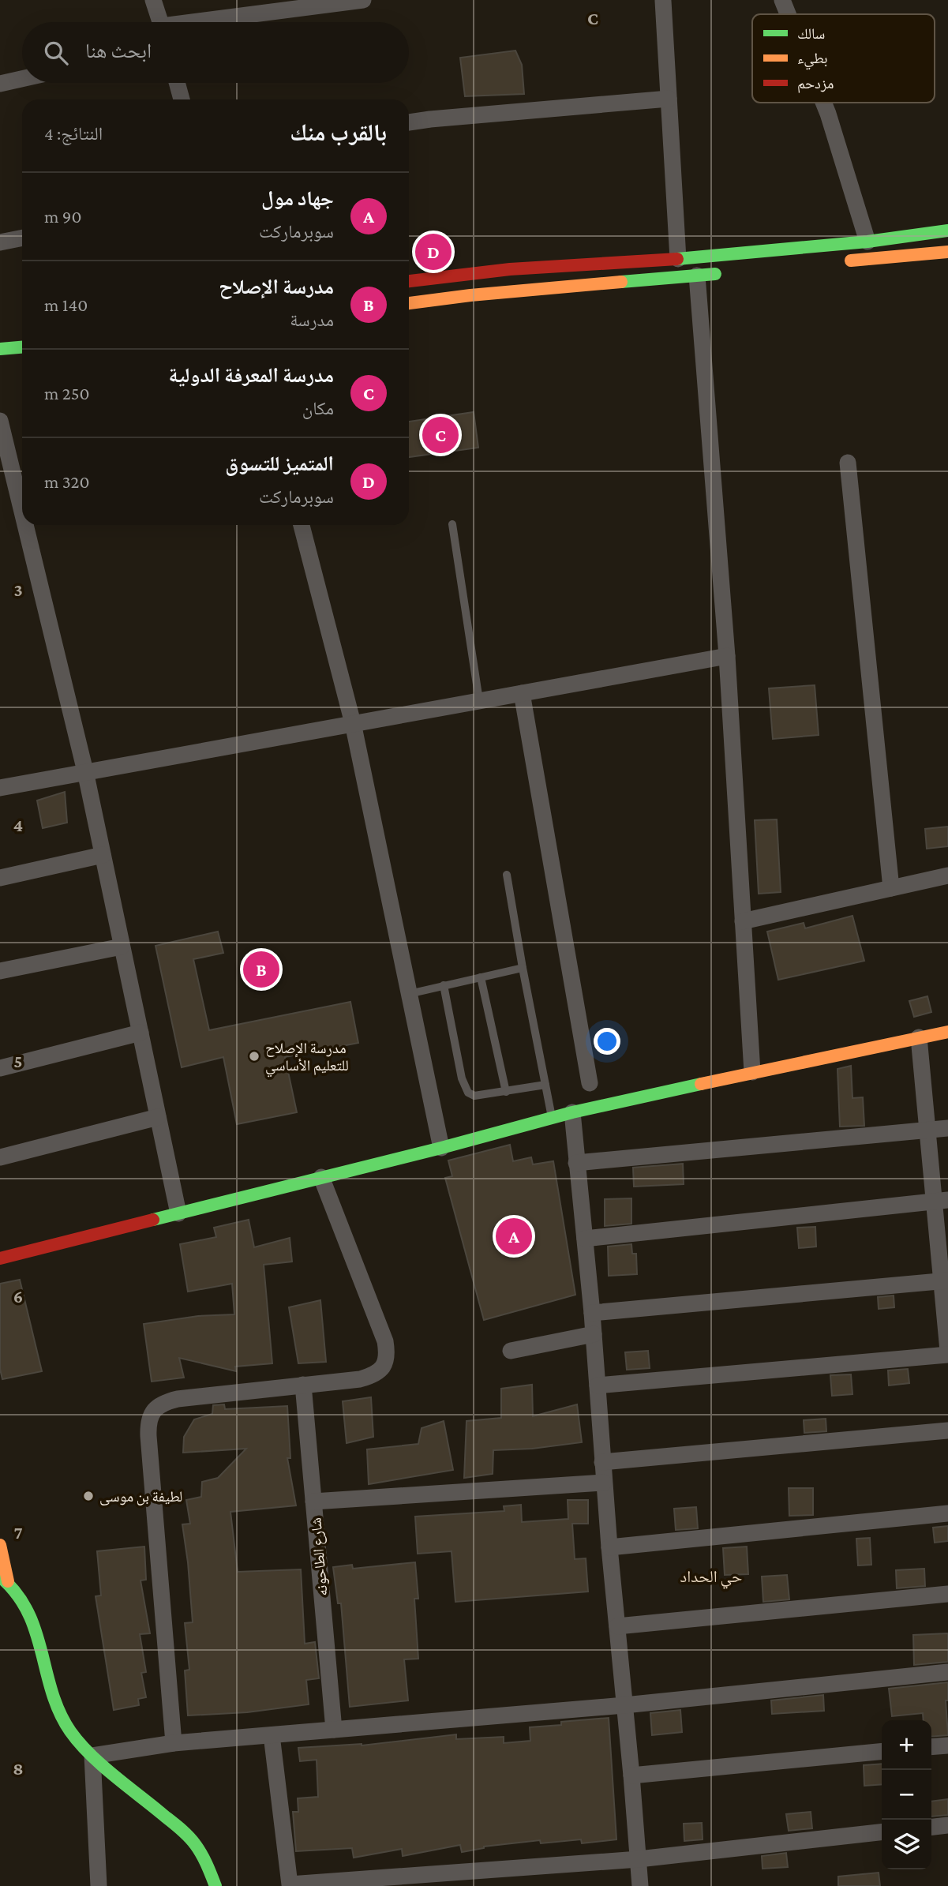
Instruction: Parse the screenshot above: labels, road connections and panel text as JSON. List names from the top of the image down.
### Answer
{
  "streets": {
    "street": ["شارع الطاحونه"]
  },
  "districts": ["حي الحداد"],
  "places": ["مدرسة الإصلاح للتعليم الأساسي", "لطيفة بن موسى"],
  "legend": ["سالك", "بطيء", "مزدحم"],
  "page": {
    "search": "ابحث هنا",
    "heading": ["بالقرب منك", "النتائج: 4"],
    "list": [
      {
        "mark": "A",
        "name": "جهاد مول",
        "note": "سوبرماركت",
        "value": "90 m"
      },
      {
        "mark": "B",
        "name": "مدرسة الإصلاح",
        "note": "مدرسة",
        "value": "140 m"
      },
      {
        "mark": "C",
        "name": "مدرسة المعرفة الدولية",
        "note": "مكان",
        "value": "250 m"
      },
      {
        "mark": "D",
        "name": "المتميز للتسوق",
        "note": "سوبرماركت",
        "value": "320 m"
      }
    ],
    "pins": [
      "D",
      "C",
      "B",
      "A"
    ],
    "map_buttons": ["+", "−"]
  },
  "grid": {
    "columns": ["C"],
    "rows": [
      "3",
      "4",
      "5",
      "6",
      "7",
      "8"
    ]
  }
}
